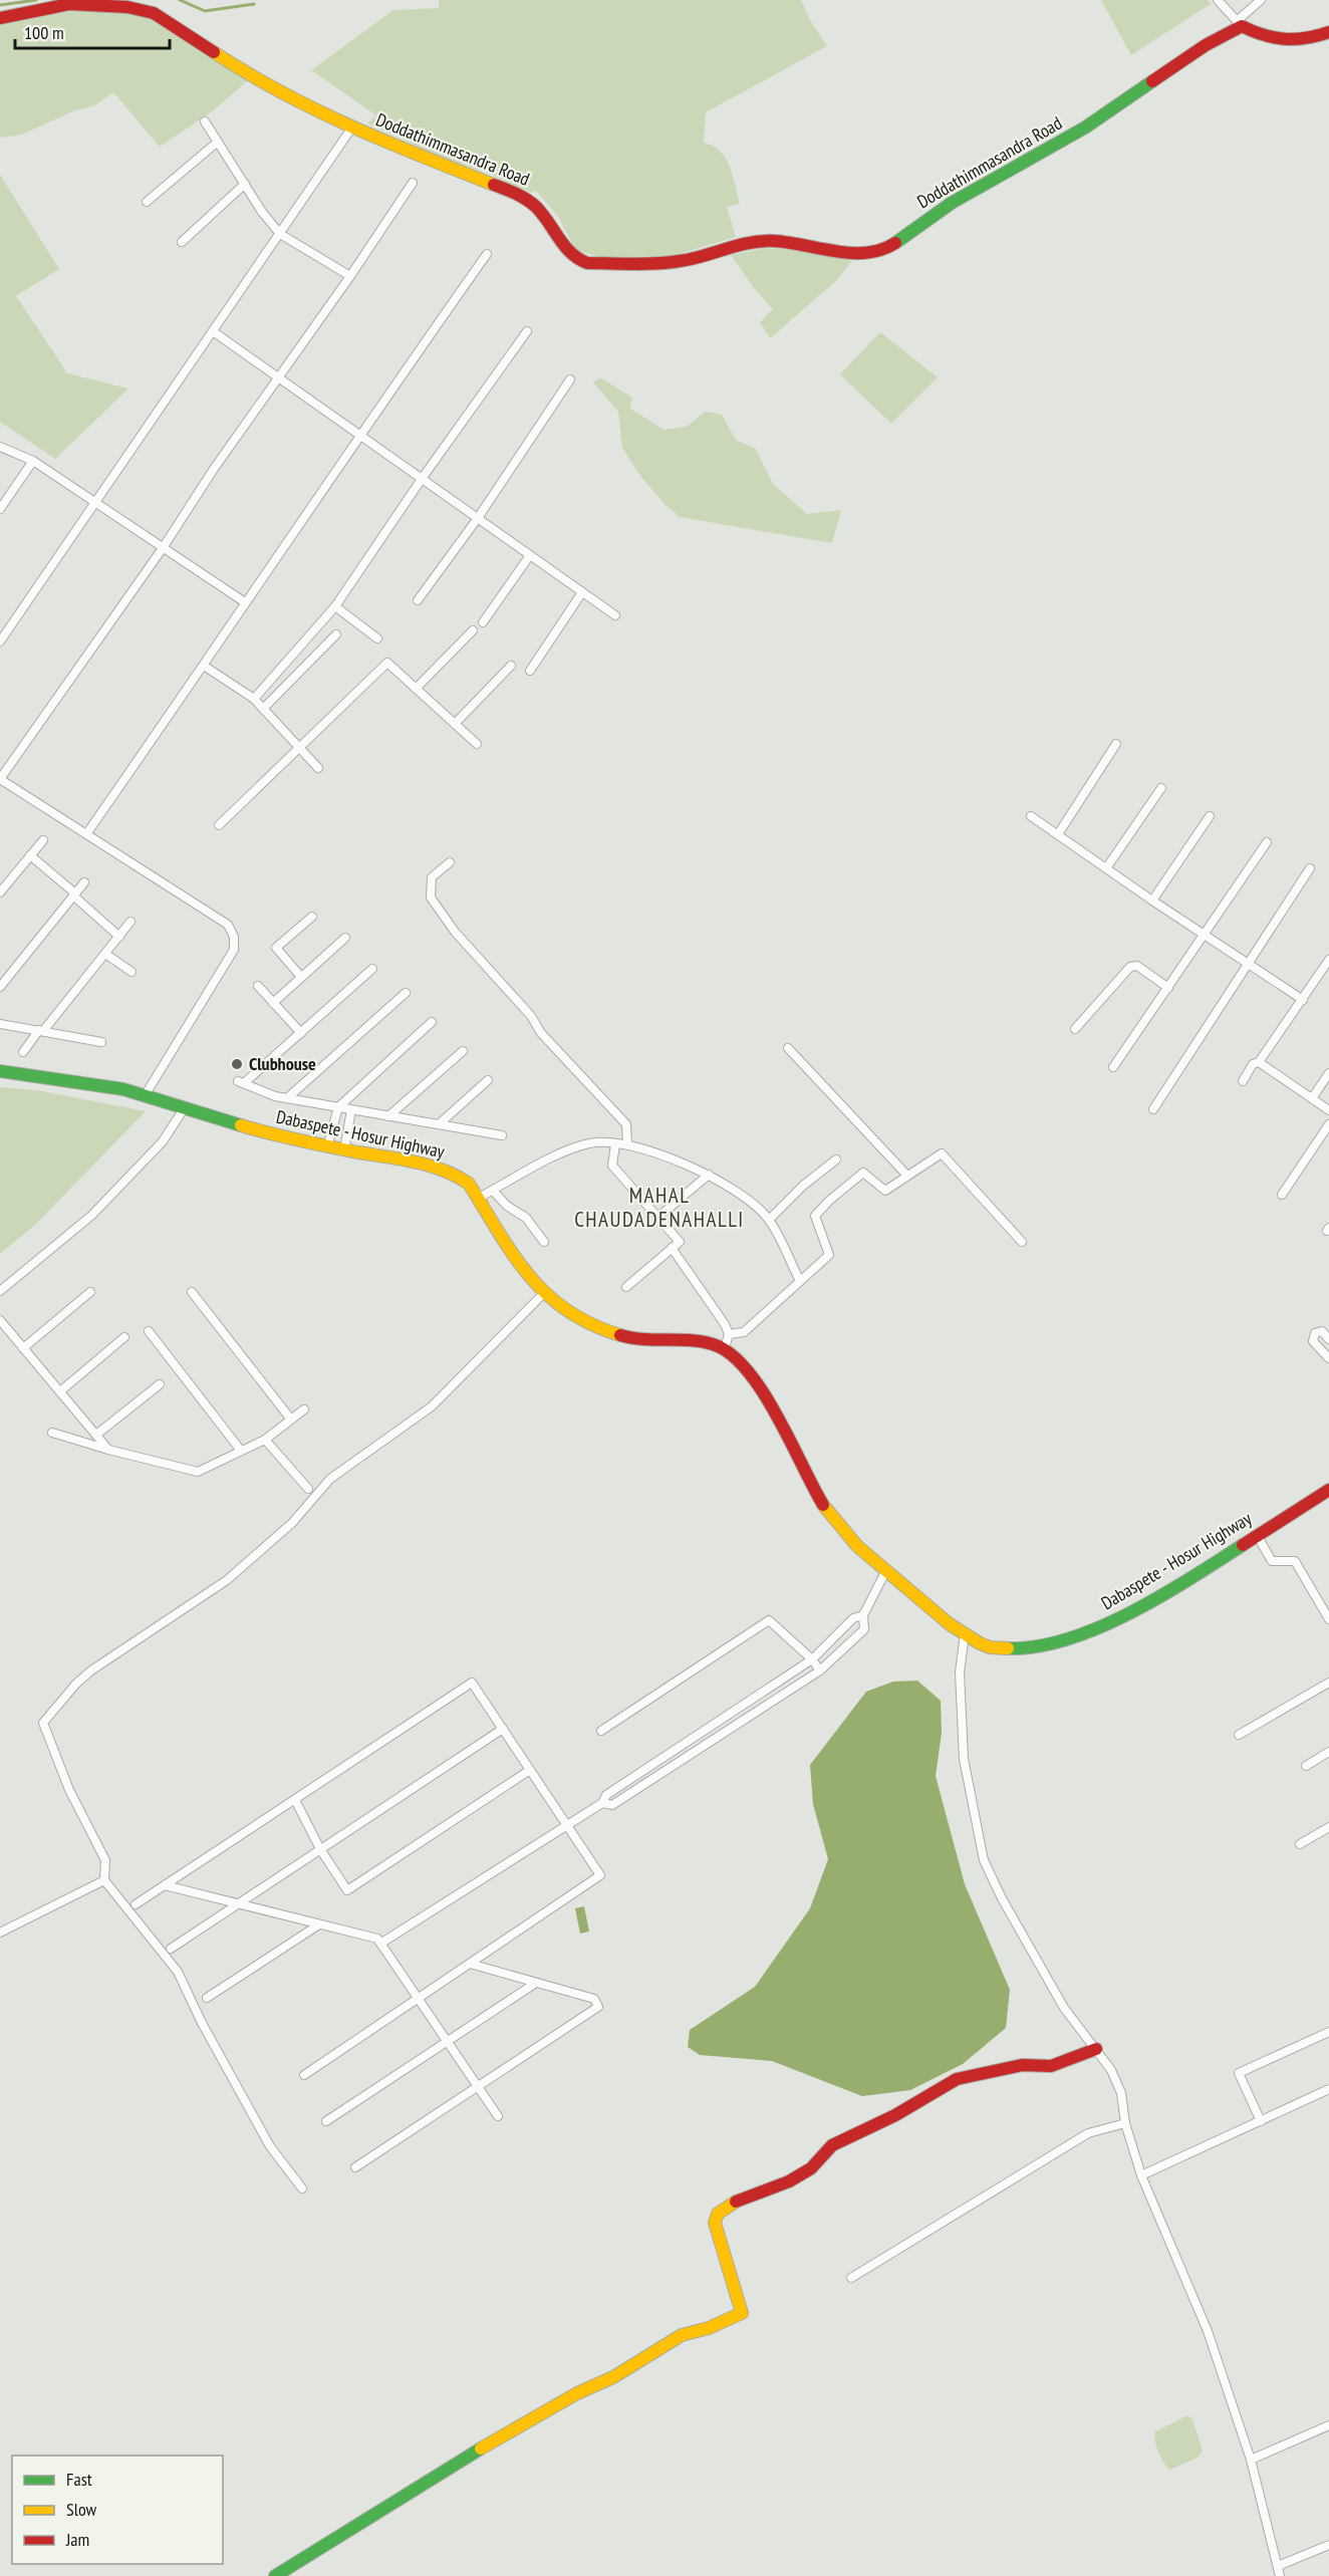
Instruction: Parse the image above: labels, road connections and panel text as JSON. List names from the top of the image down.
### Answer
{
  "streets": {
    "main road": ["Doddathimmasandra Road", "Dabaspete - Hosur Highway"]
  },
  "districts": ["MAHAL CHAUDADENAHALLI"],
  "places": ["Clubhouse"],
  "legend": ["Fast", "Slow", "Jam"],
  "scale_bar": "100 m"
}
